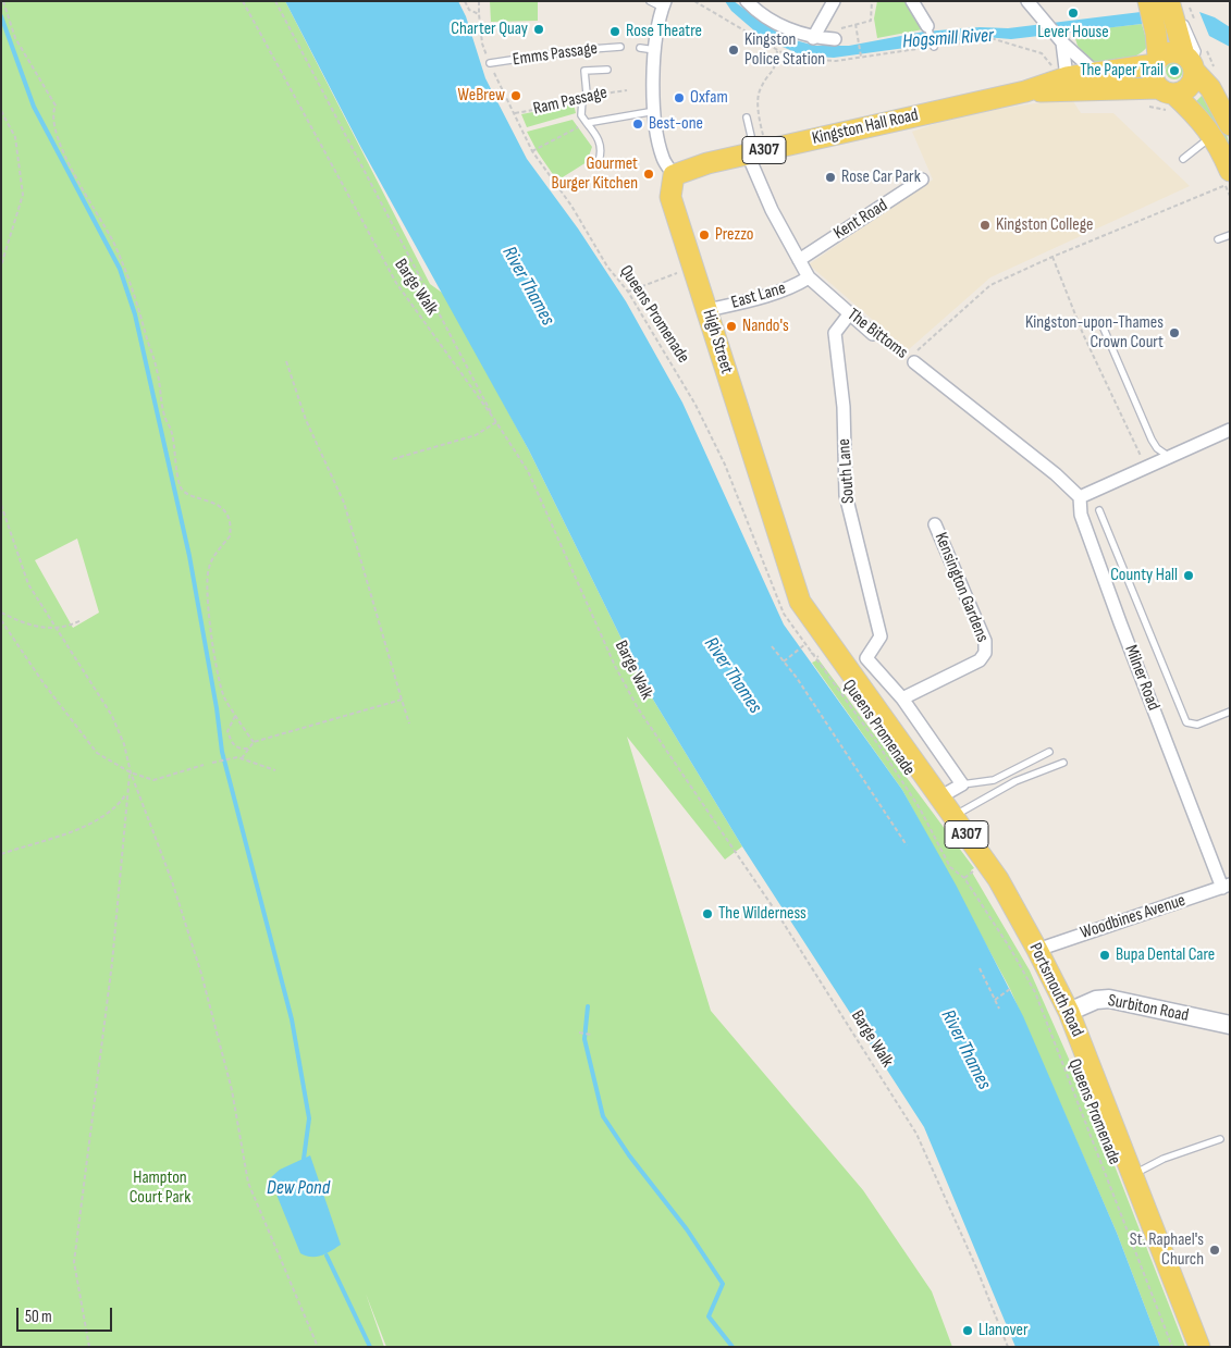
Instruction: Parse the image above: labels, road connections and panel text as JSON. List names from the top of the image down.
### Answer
{
  "streets": {
    "main road": [
      "Kingston Hall Road",
      "A307",
      "High Street",
      "Portsmouth Road",
      "Surbiton Road"
    ],
    "street": [
      "Kent Road",
      "East Lane",
      "The Bittoms",
      "South Lane",
      "Kensington Gardens",
      "Milner Road",
      "Woodbines Avenue"
    ],
    "lane": ["Emms Passage", "Ram Passage"],
    "path": ["Barge Walk", "Queens Promenade"]
  },
  "crossings": [
    ["Emms Passage", "Queens Promenade"],
    ["Ram Passage", "Queens Promenade"],
    ["Kingston Hall Road", "The Bittoms"],
    ["Kingston Hall Road", "High Street"],
    ["Kent Road", "The Bittoms"],
    ["East Lane", "The Bittoms"],
    ["East Lane", "High Street"],
    ["The Bittoms", "South Lane"],
    ["The Bittoms", "Milner Road"],
    ["High Street", "Portsmouth Road"],
    ["Milner Road", "Woodbines Avenue"],
    ["Woodbines Avenue", "Portsmouth Road"],
    ["Portsmouth Road", "Surbiton Road"]
  ],
  "water": ["Hogsmill River", "River Thames", "Dew Pond"],
  "parks": ["Hampton Court Park"],
  "places": [
    "Lever House",
    "Charter Quay",
    "Rose Theatre",
    "Kingston Police Station",
    "The Paper Trail",
    "WeBrew",
    "Oxfam",
    "Best-one",
    "Gourmet Burger Kitchen",
    "Rose Car Park",
    "Kingston College",
    "Prezzo",
    "Nando's",
    "Kingston-upon-Thames Crown Court",
    "County Hall",
    "The Wilderness",
    "Bupa Dental Care",
    "St. Raphael's Church",
    "Llanover"
  ],
  "scale_bar": "50 m"
}
